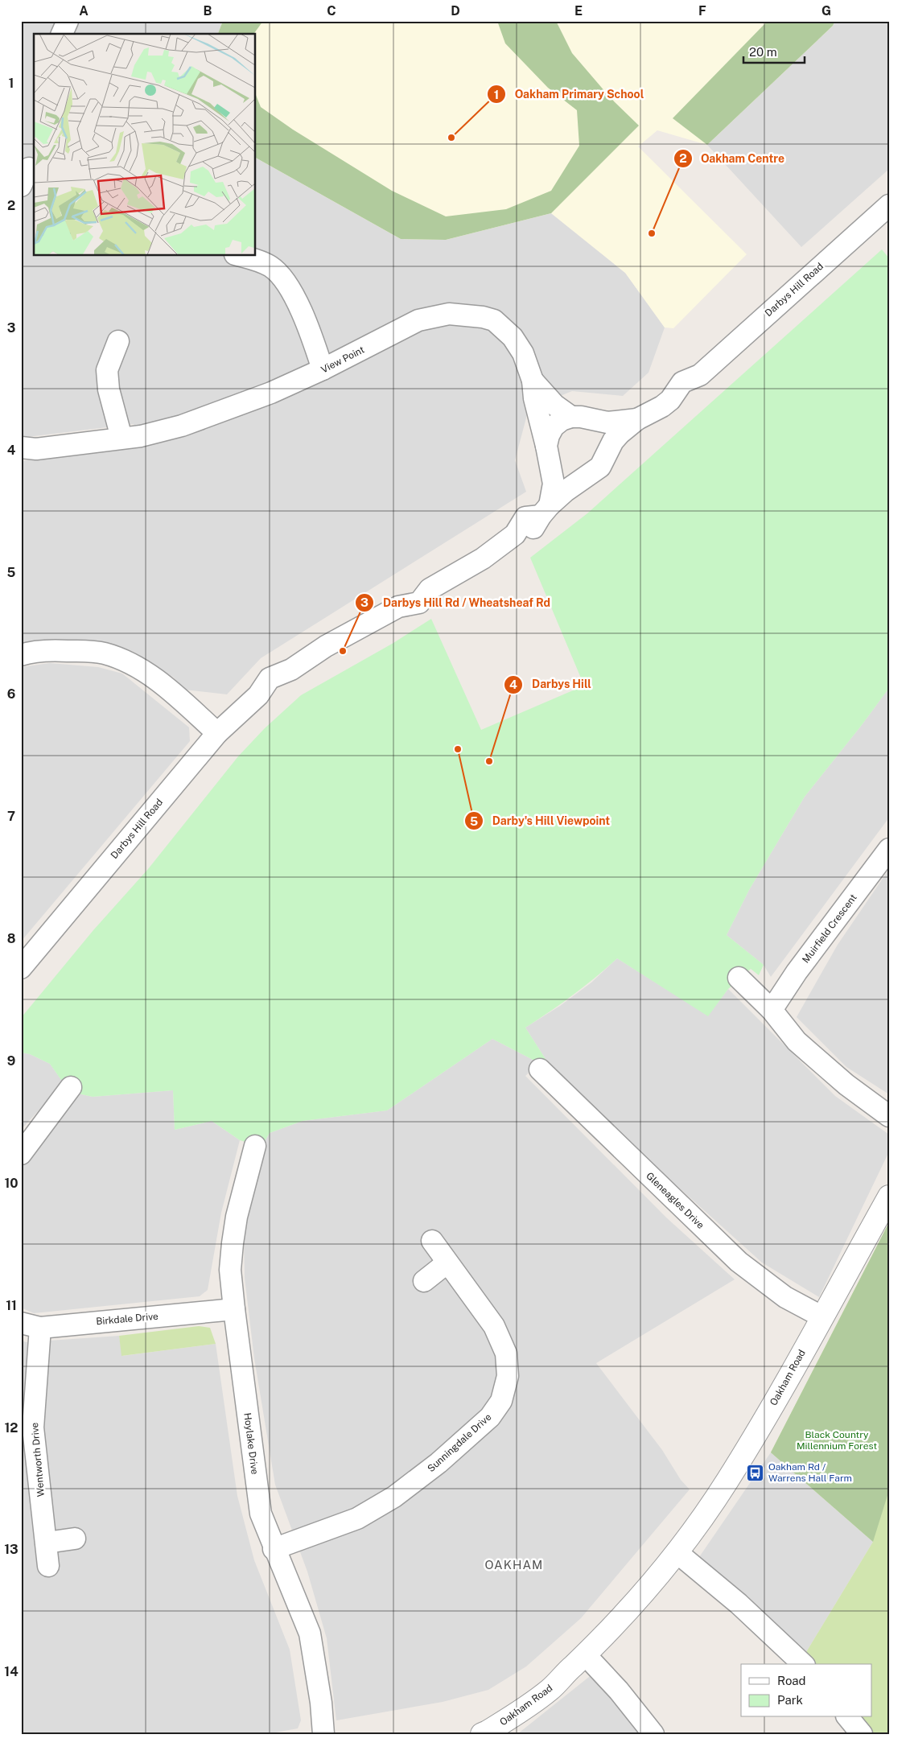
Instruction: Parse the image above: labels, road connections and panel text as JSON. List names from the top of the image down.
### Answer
{
  "streets": {
    "street": [
      "Darbys Hill Road",
      "View Point",
      "Muirfield Crescent",
      "Gleneagles Drive",
      "Birkdale Drive",
      "Oakham Road",
      "Sunningdale Drive",
      "Hoylake Drive",
      "Wentworth Drive"
    ]
  },
  "crossings": [
    ["Darbys Hill Road", "View Point"],
    ["Gleneagles Drive", "Oakham Road"],
    ["Birkdale Drive", "Hoylake Drive"],
    ["Birkdale Drive", "Wentworth Drive"],
    ["Sunningdale Drive", "Hoylake Drive"]
  ],
  "districts": ["OAKHAM"],
  "parks": ["Black Country Millennium Forest"],
  "places": {
    "other": [
      "Oakham Primary School",
      "Oakham Centre",
      "Darbys Hill Rd / Wheatsheaf Rd",
      "Darby's Hill Viewpoint",
      "Darbys Hill"
    ],
    "bus stop": ["Oakham Rd / Warrens Hall Farm"]
  },
  "legend": ["Road", "Park"],
  "scale_bar": "20 m",
  "grid": {
    "columns": [
      "A",
      "B",
      "C",
      "D",
      "E",
      "F",
      "G"
    ],
    "rows": [
      "1",
      "2",
      "3",
      "4",
      "5",
      "6",
      "7",
      "8",
      "9",
      "10",
      "11",
      "12",
      "13",
      "14"
    ]
  }
}
